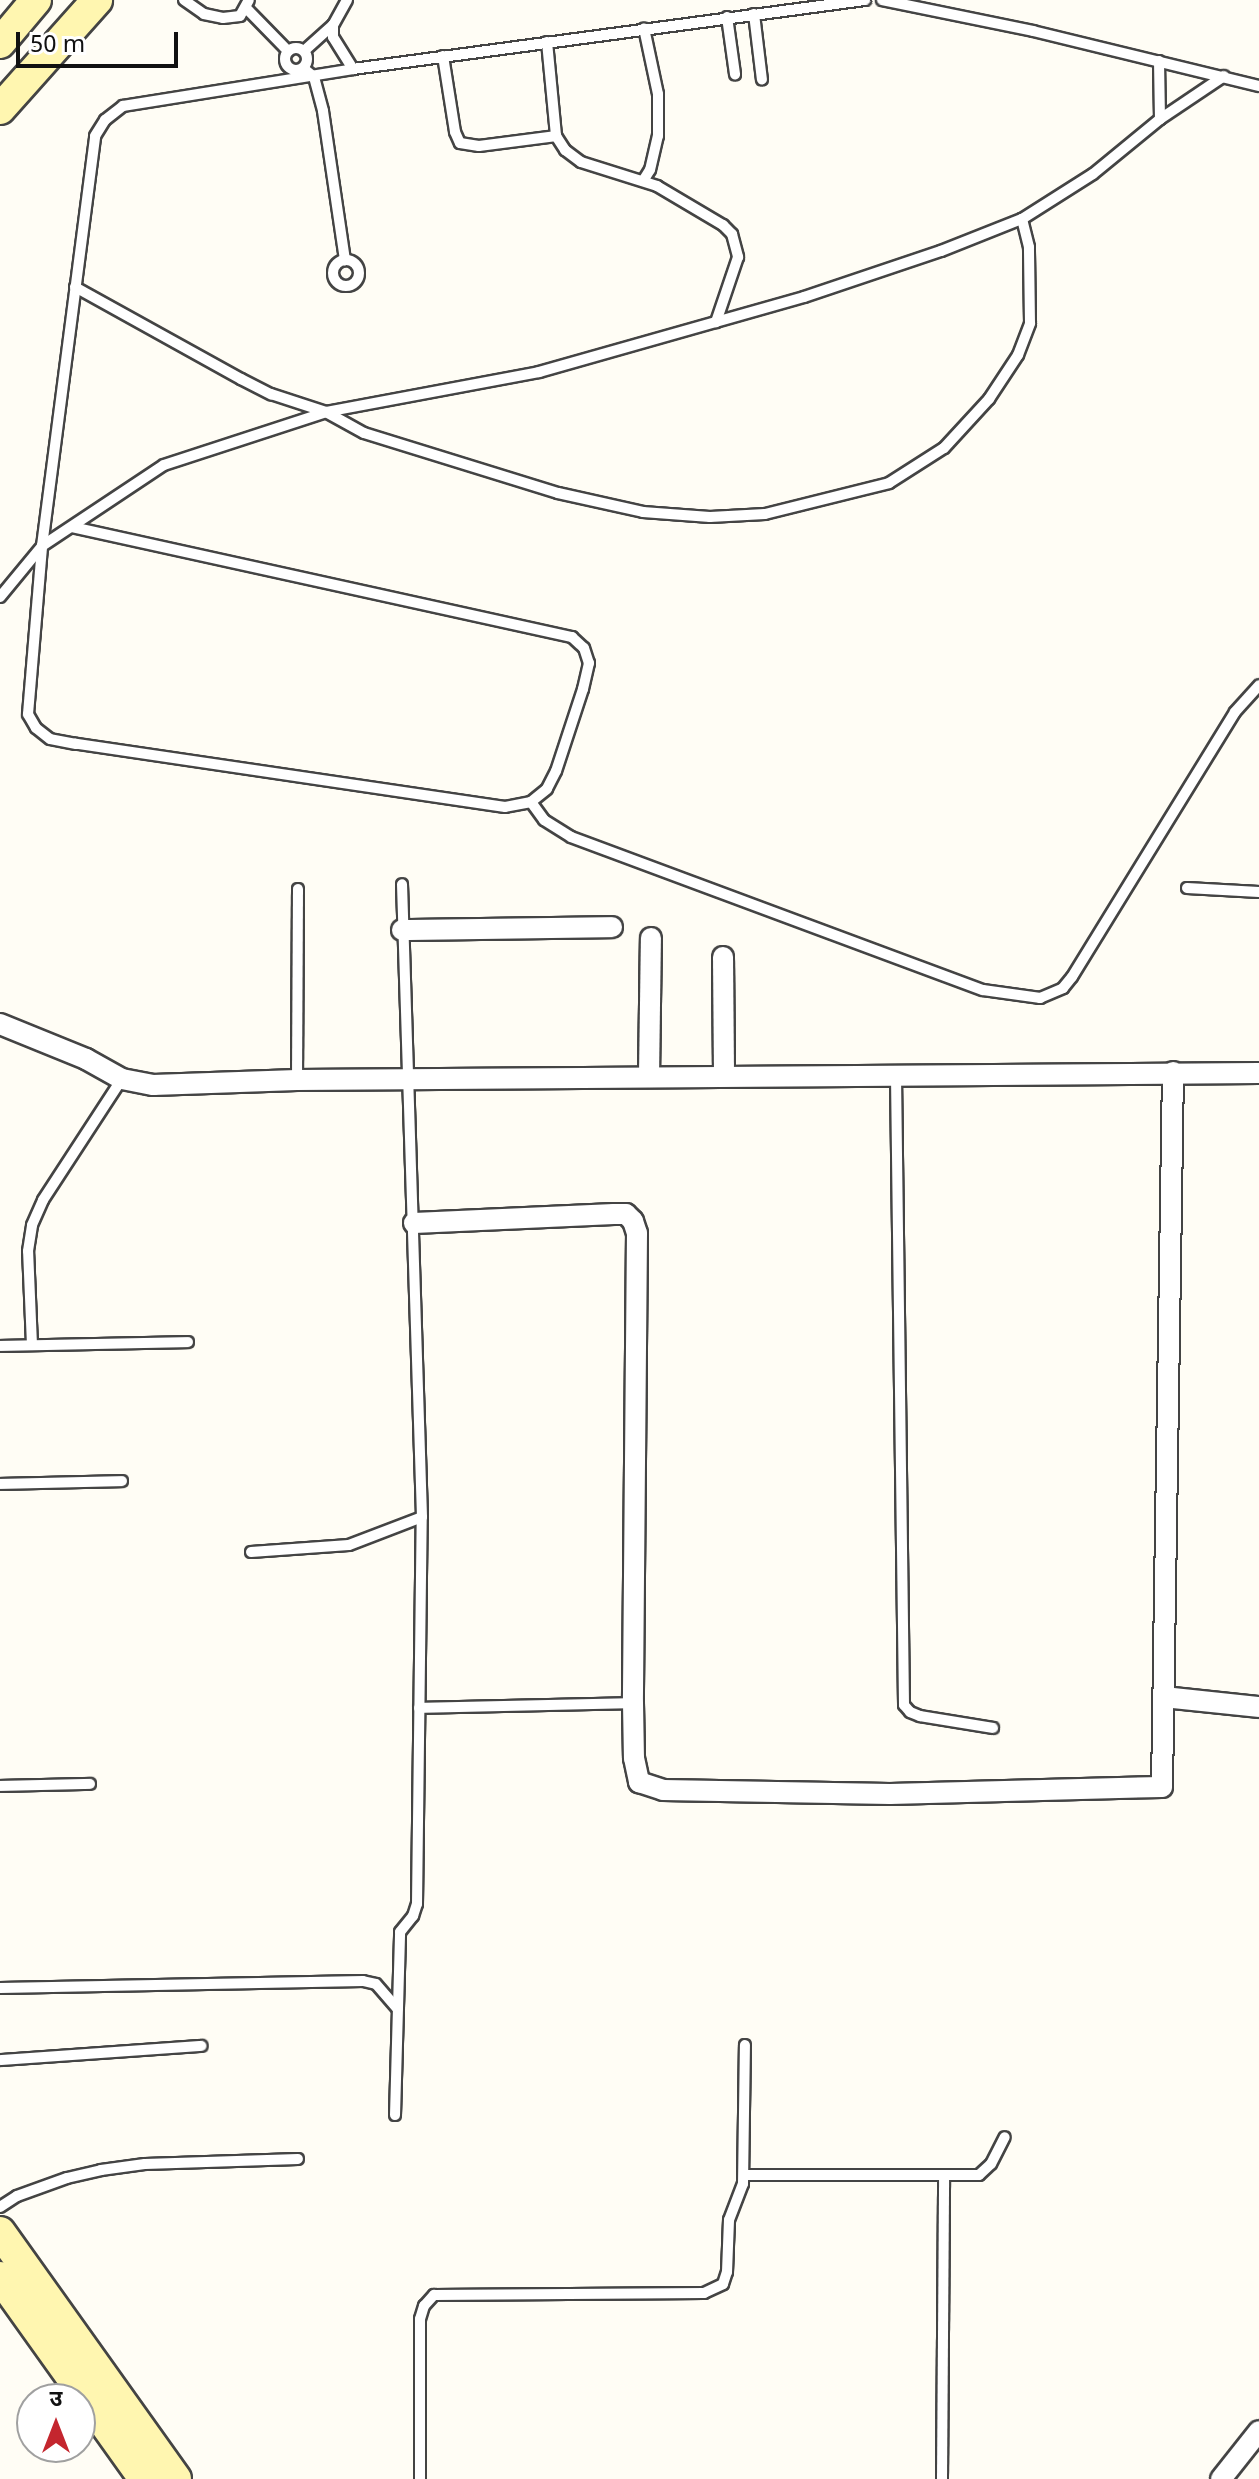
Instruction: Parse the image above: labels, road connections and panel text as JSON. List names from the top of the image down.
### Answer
{
  "scale_bar": "50 m",
  "north": "top"
}
